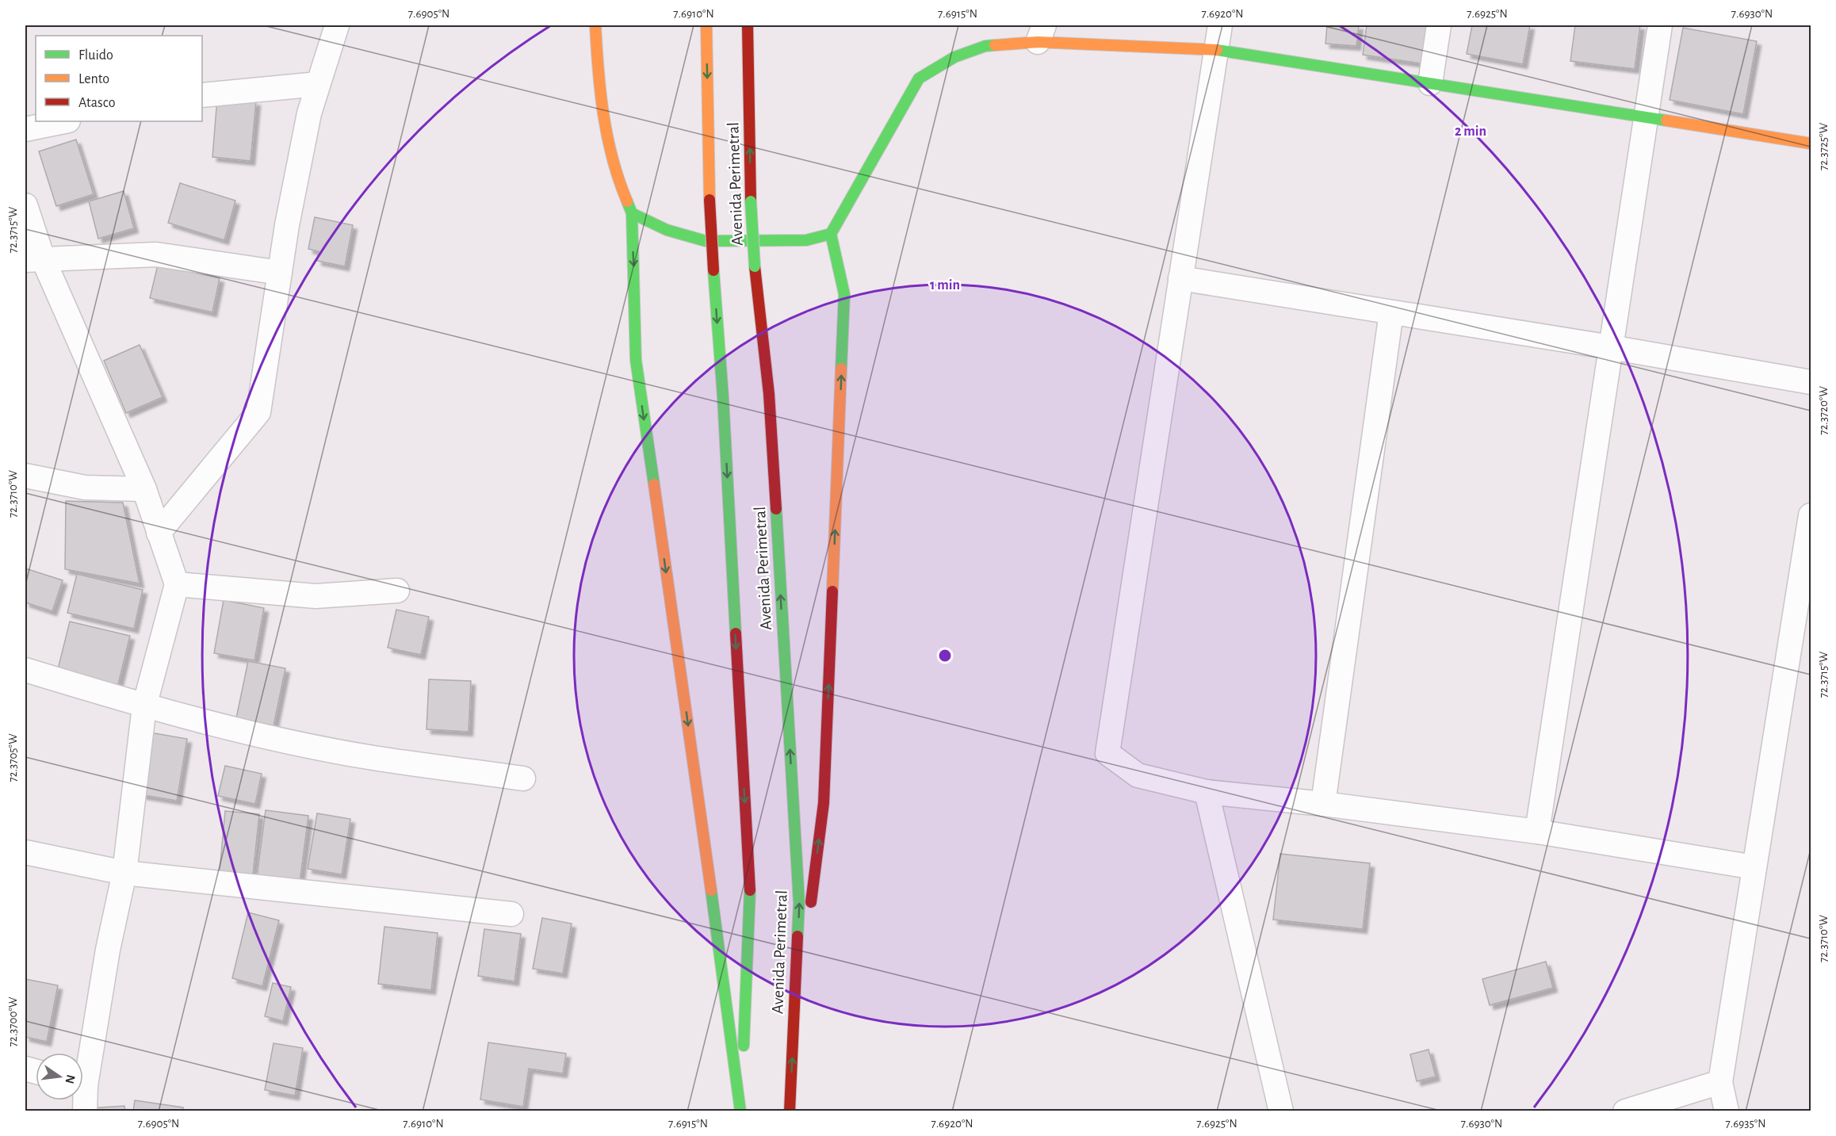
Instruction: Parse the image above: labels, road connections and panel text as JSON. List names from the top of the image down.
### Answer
{
  "streets": {
    "main road": ["Avenida Perimetral"]
  },
  "legend": ["Fluido", "Lento", "Atasco"],
  "north": "right",
  "coordinates": [
    "7.6905°N",
    "7.6910°N",
    "7.6915°N",
    "7.6920°N",
    "7.6925°N",
    "7.6930°N",
    "72.3725°W",
    "72.3715°W",
    "72.3720°W",
    "72.3710°W",
    "72.3705°W",
    "72.3700°W",
    "7.6935°N"
  ],
  "rings": ["2 min", "1 min"]
}
